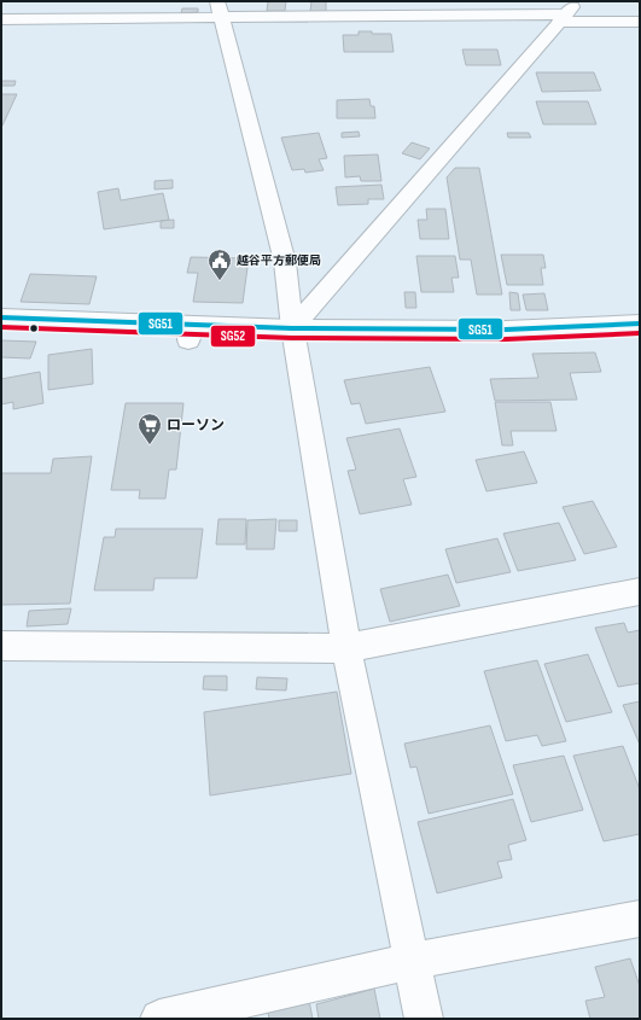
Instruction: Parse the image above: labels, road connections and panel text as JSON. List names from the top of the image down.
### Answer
{
  "places": {
    "public building": ["越谷平方郵便局"],
    "supermarket": ["ローソン"]
  },
  "lines": ["transit line SG51", "transit line SG52"]
}
